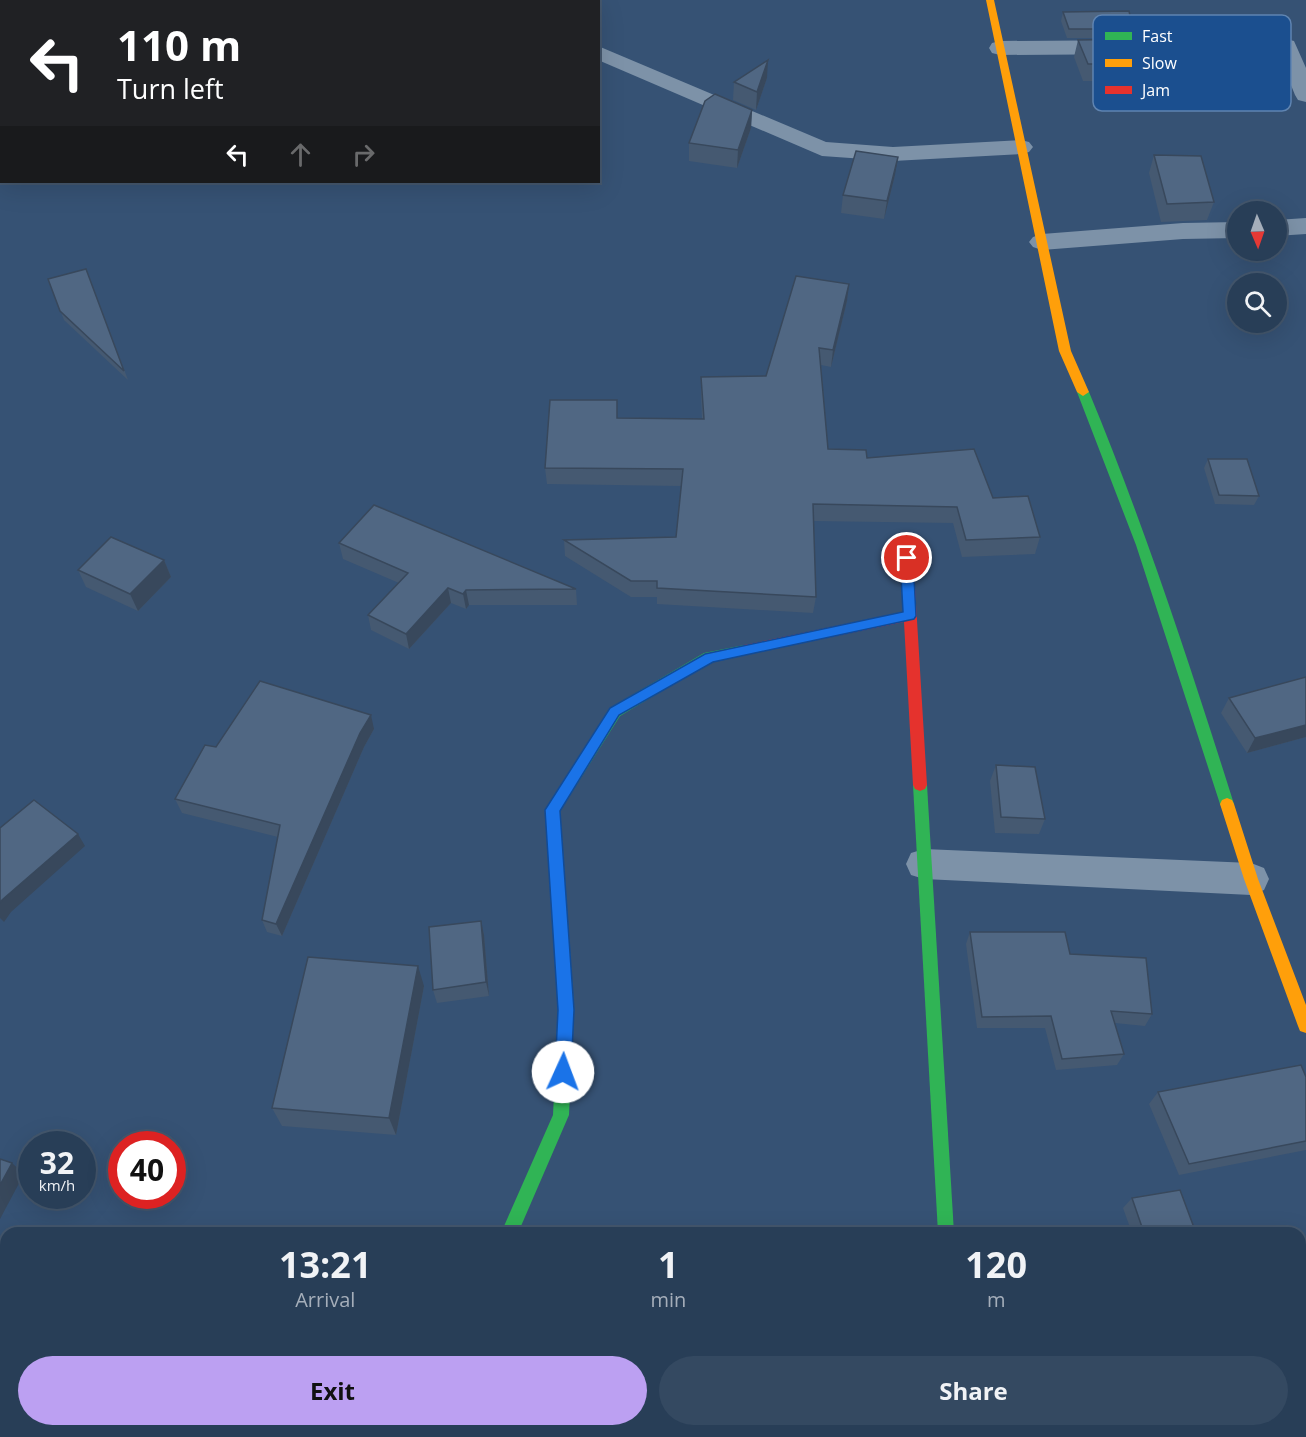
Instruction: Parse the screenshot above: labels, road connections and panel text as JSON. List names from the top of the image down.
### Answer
{
  "legend": ["Fast", "Slow", "Jam"],
  "north": "bottom",
  "page": {
    "turn": ["110 m", "Turn left"],
    "speed": "32 km/h",
    "limit": "40",
    "eta": [
      "13:21",
      "Arrival",
      "1",
      "min",
      "120",
      "m"
    ],
    "buttons": ["Exit", "Share"]
  }
}
